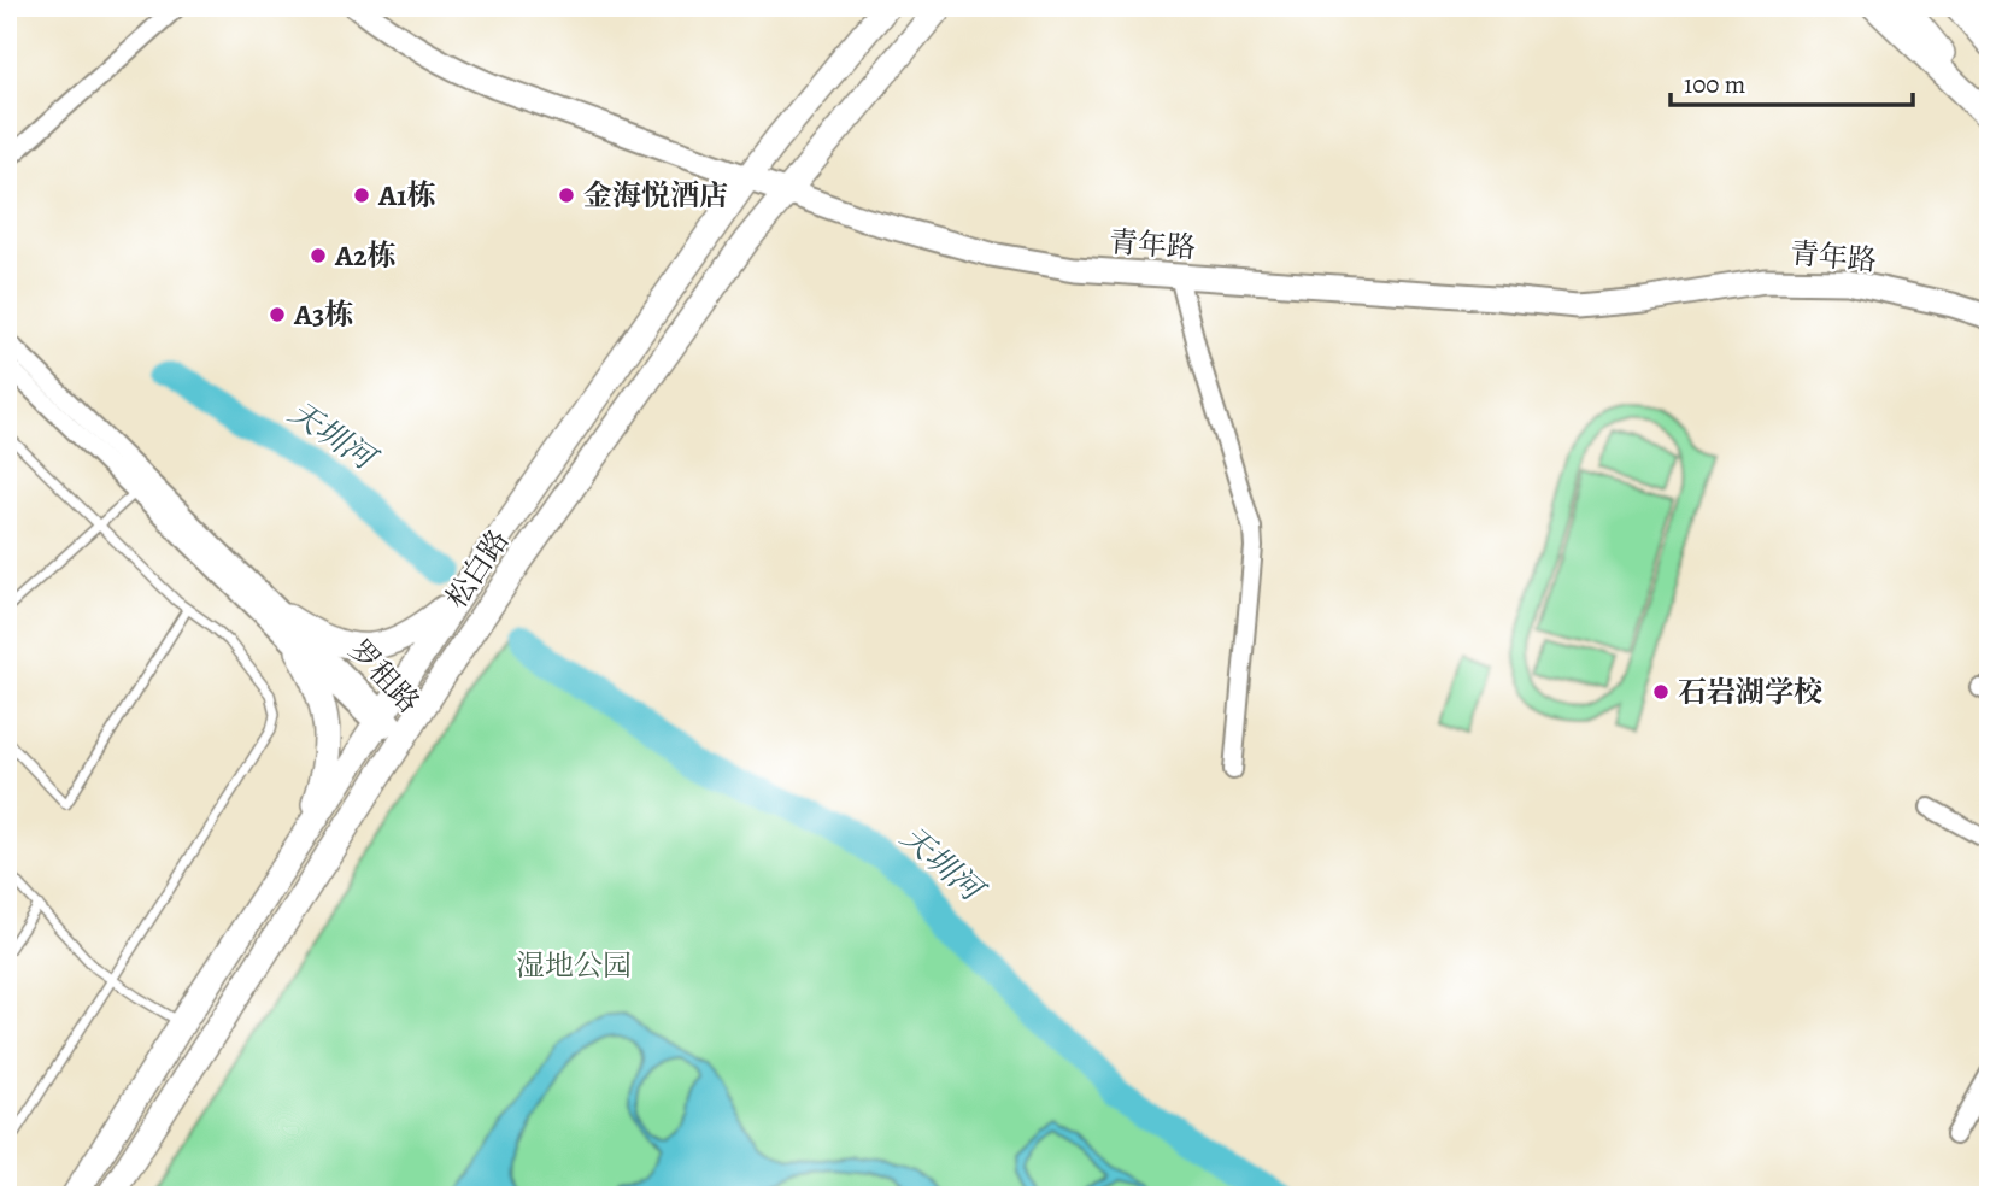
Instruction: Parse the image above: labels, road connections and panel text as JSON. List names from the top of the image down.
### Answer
{
  "streets": {
    "main road": ["松白路"],
    "street": ["青年路", "罗租路"]
  },
  "crossings": [
    ["青年路", "松白路"],
    ["松白路", "罗租路"]
  ],
  "water": ["天圳河"],
  "parks": ["湿地公园"],
  "places": [
    "A1栋",
    "金海悦酒店",
    "A2栋",
    "A3栋",
    "石岩湖学校"
  ],
  "scale_bar": "100 m"
}
